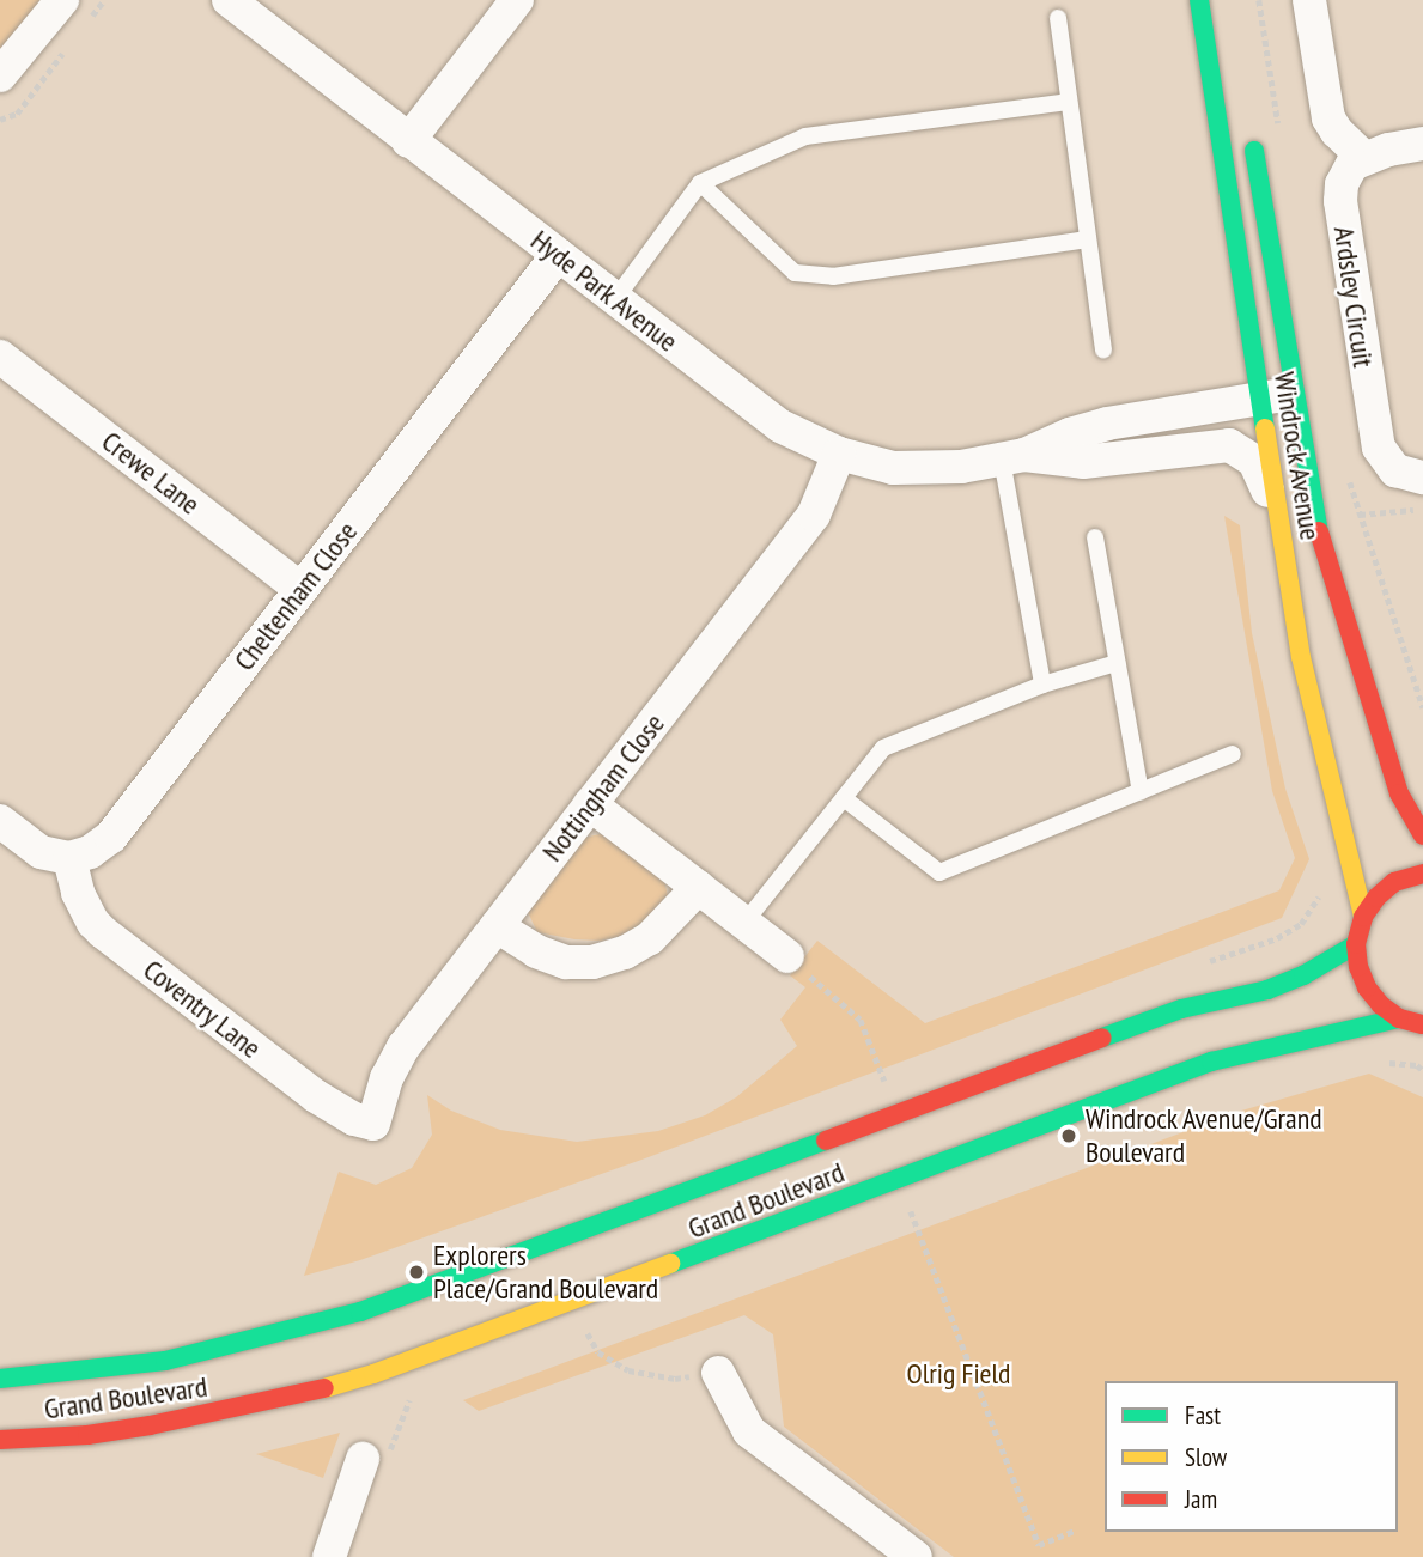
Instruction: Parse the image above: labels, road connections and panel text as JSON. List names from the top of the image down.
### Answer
{
  "streets": {
    "street": [
      "Hyde Park Avenue",
      "Ardsley Circuit",
      "Windrock Avenue",
      "Crewe Lane",
      "Cheltenham Close",
      "Nottingham Close",
      "Coventry Lane",
      "Grand Boulevard"
    ]
  },
  "crossings": [
    ["Hyde Park Avenue", "Windrock Avenue"],
    ["Hyde Park Avenue", "Cheltenham Close"],
    ["Hyde Park Avenue", "Nottingham Close"],
    ["Crewe Lane", "Cheltenham Close"],
    ["Cheltenham Close", "Coventry Lane"],
    ["Nottingham Close", "Coventry Lane"]
  ],
  "parks": ["Olrig Field"],
  "places": ["Windrock Avenue/Grand Boulevard", "Explorers Place/Grand Boulevard"],
  "legend": ["Fast", "Slow", "Jam"]
}
